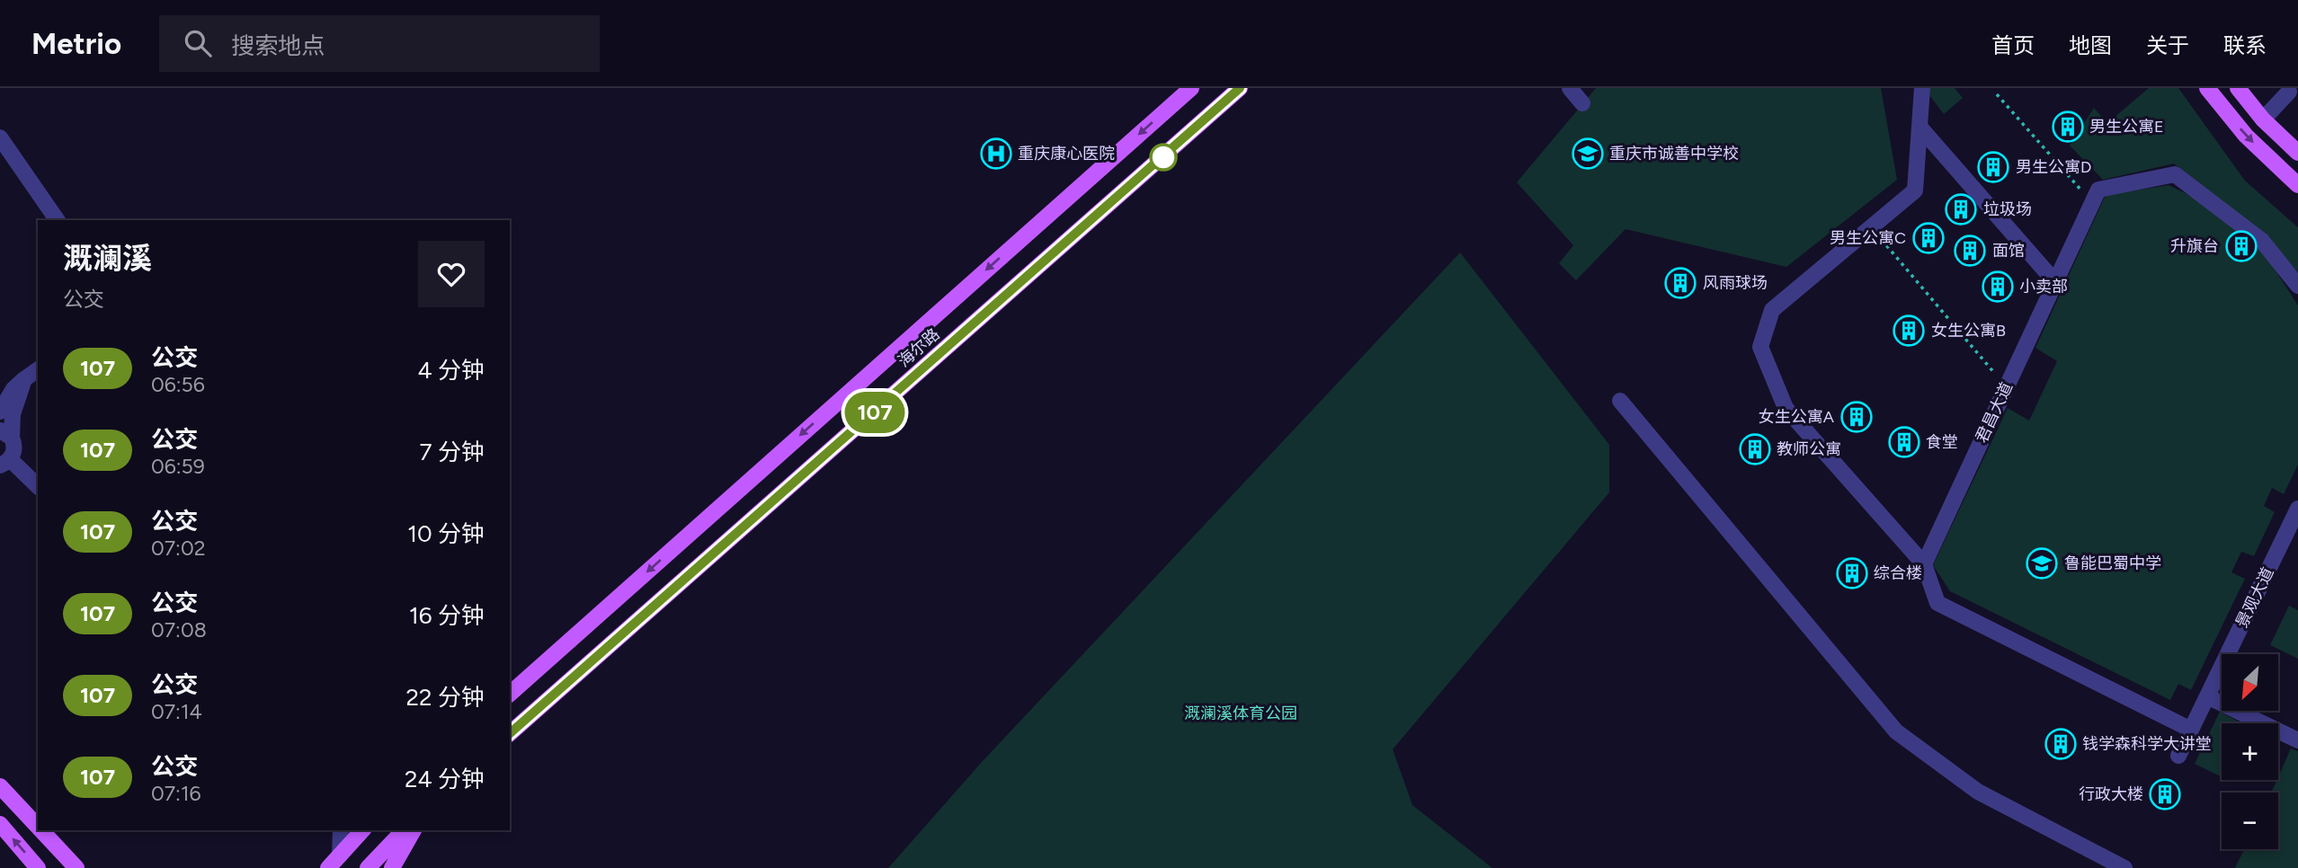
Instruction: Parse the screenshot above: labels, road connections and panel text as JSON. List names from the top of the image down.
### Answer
{
  "streets": {
    "main road": ["海尔路"],
    "street": ["君昌大道", "景观大道"]
  },
  "parks": ["溉澜溪体育公园"],
  "places": {
    "building": [
      "男生公寓E",
      "男生公寓D",
      "垃圾场",
      "男生公寓C",
      "升旗台",
      "面馆",
      "风雨球场",
      "小卖部",
      "女生公寓B",
      "女生公寓A",
      "食堂",
      "教师公寓",
      "综合楼",
      "钱学森科学大讲堂",
      "行政大楼"
    ],
    "hospital": ["重庆康心医院"],
    "school or university": ["重庆市诚善中学校", "鲁能巴蜀中学"]
  },
  "lines": ["bus line 107"],
  "north": "bottom left",
  "page": {
    "header": "Metrio",
    "search": "搜索地点",
    "nav": [
      "首页",
      "地图",
      "关于",
      "联系"
    ],
    "on_map": "107",
    "heading": ["溉澜溪", "公交"],
    "list": [
      {
        "mark": "107",
        "name": "公交",
        "note": "06:56",
        "value": "4 分钟"
      },
      {
        "mark": "107",
        "name": "公交",
        "note": "06:59",
        "value": "7 分钟"
      },
      {
        "mark": "107",
        "name": "公交",
        "note": "07:02",
        "value": "10 分钟"
      },
      {
        "mark": "107",
        "name": "公交",
        "note": "07:08",
        "value": "16 分钟"
      },
      {
        "mark": "107",
        "name": "公交",
        "note": "07:14",
        "value": "22 分钟"
      },
      {
        "mark": "107",
        "name": "公交",
        "note": "07:16",
        "value": "24 分钟"
      }
    ],
    "map_buttons": ["+", "−"]
  }
}
